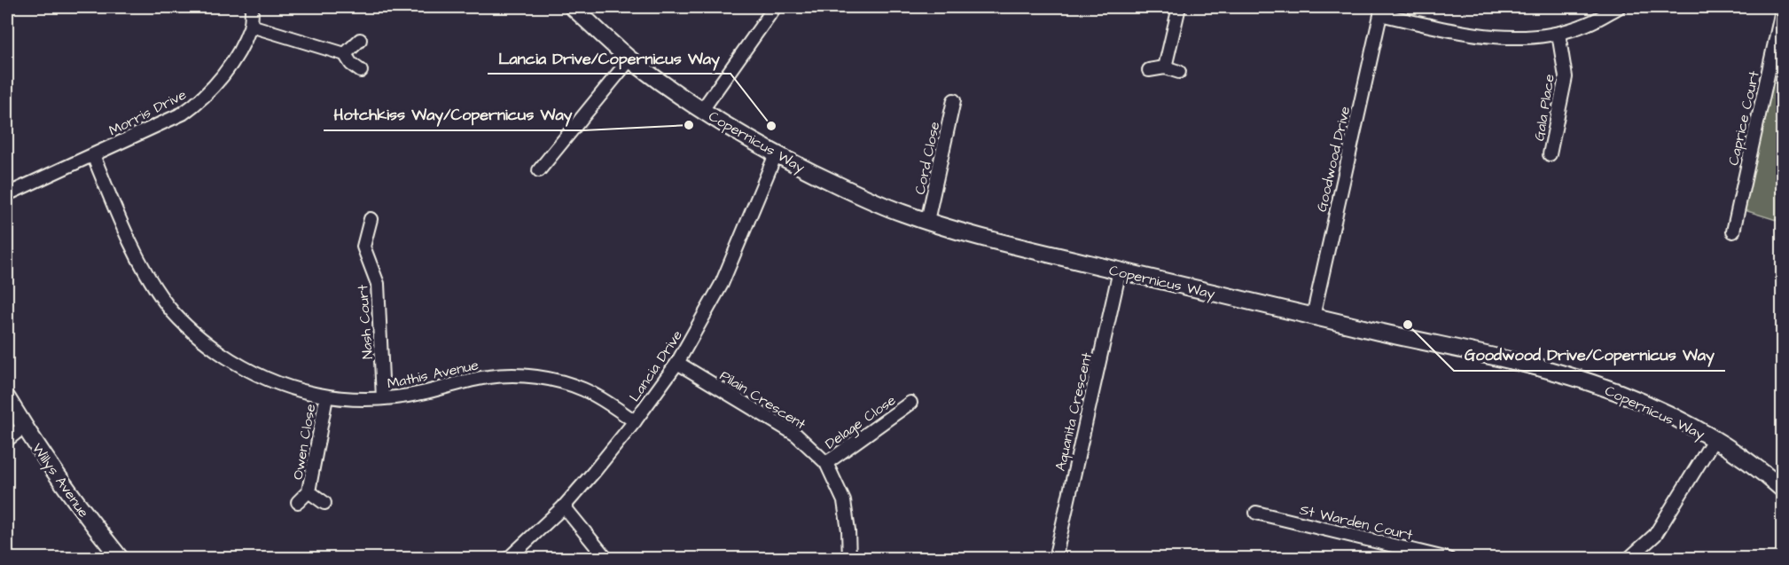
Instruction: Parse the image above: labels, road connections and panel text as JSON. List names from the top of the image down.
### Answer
{
  "streets": {
    "street": [
      "Gala Place",
      "Morris Drive",
      "Caprice Court",
      "Copernicus Way",
      "Cord Close",
      "Goodwood Drive",
      "Nash Court",
      "Lancia Drive",
      "Mathis Avenue",
      "Pilain Crescent",
      "Aquanita Crescent",
      "Delage Close",
      "Owen Close",
      "Willys Avenue",
      "St Warden Court"
    ]
  },
  "crossings": [
    ["Morris Drive", "Mathis Avenue"],
    ["Copernicus Way", "Cord Close"],
    ["Copernicus Way", "Goodwood Drive"],
    ["Copernicus Way", "Lancia Drive"],
    ["Copernicus Way", "Aquanita Crescent"],
    ["Nash Court", "Mathis Avenue"],
    ["Lancia Drive", "Mathis Avenue"],
    ["Lancia Drive", "Pilain Crescent"],
    ["Mathis Avenue", "Owen Close"],
    ["Pilain Crescent", "Delage Close"]
  ],
  "places": ["Hotchkiss Way/Copernicus Way", "Lancia Drive/Copernicus Way", "Goodwood Drive/Copernicus Way"]
}
